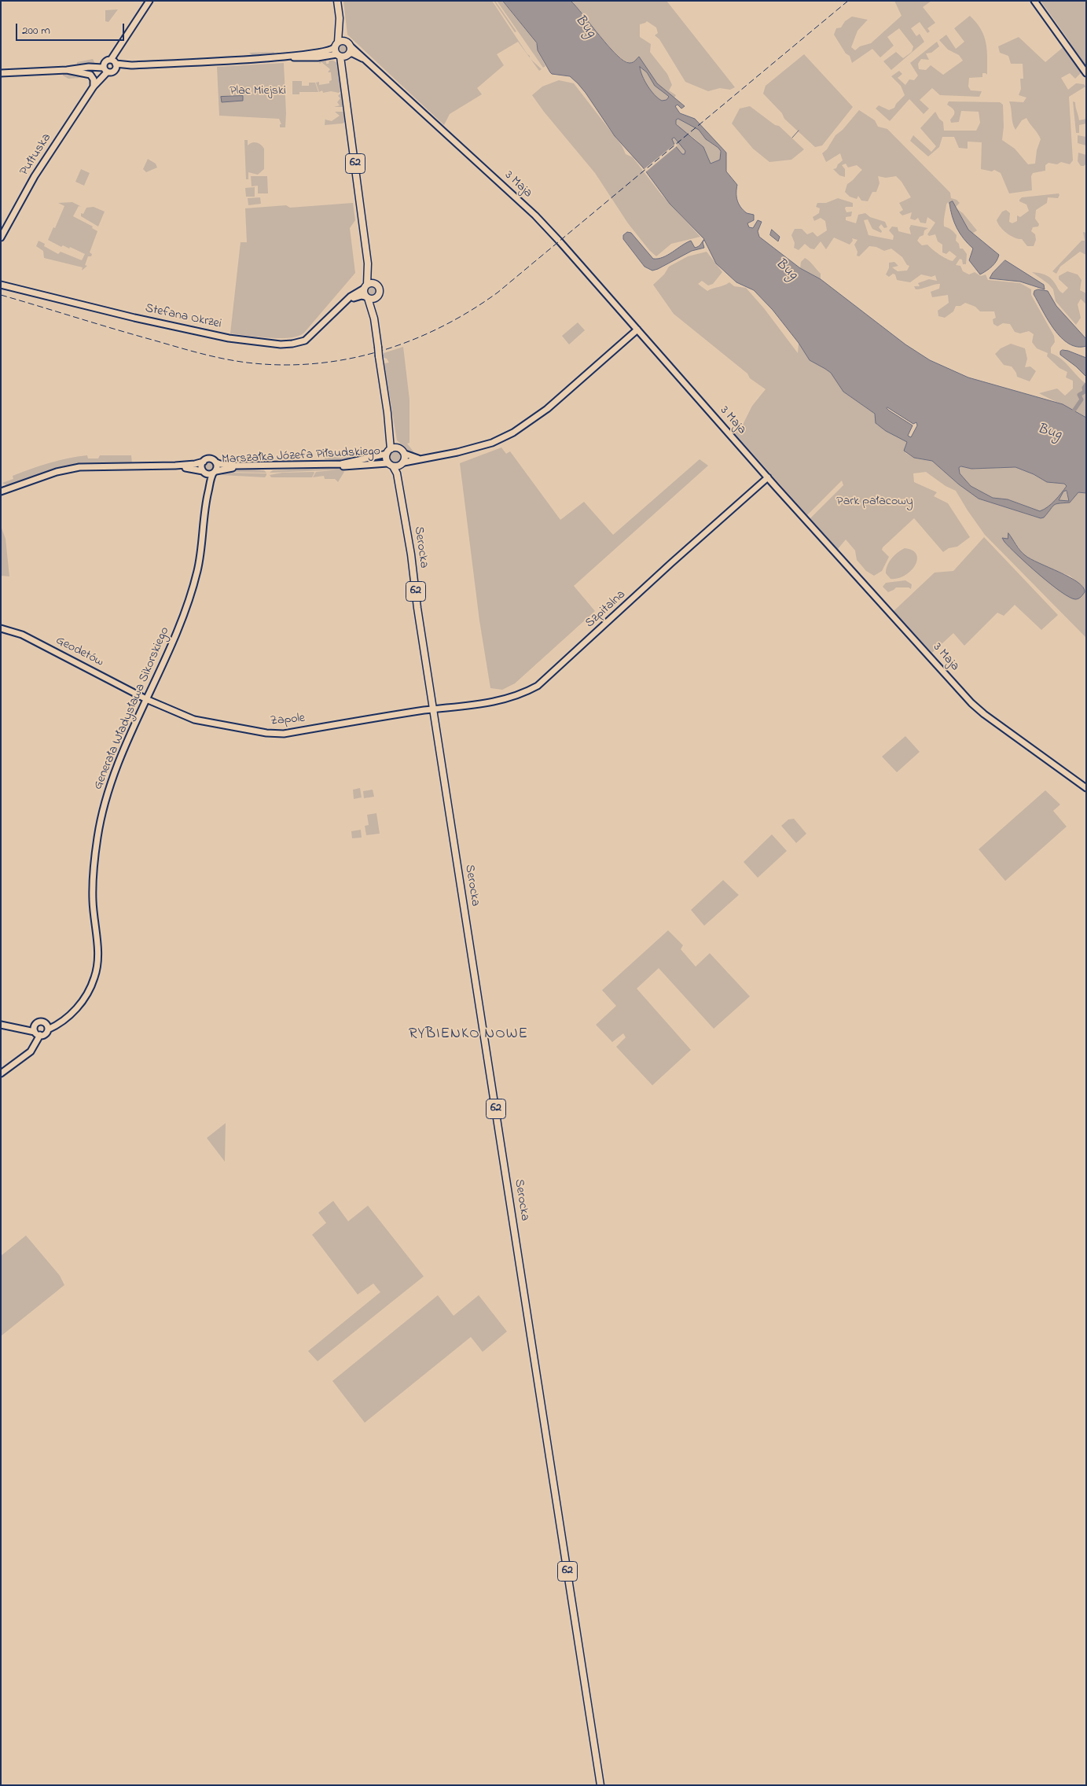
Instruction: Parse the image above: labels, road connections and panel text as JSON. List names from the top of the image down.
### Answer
{
  "streets": {
    "main road": ["62", "Serocka"],
    "street": [
      "Pułtuska",
      "3 Maja",
      "Stefana Okrzei",
      "Marszałka Józefa Piłsudskiego",
      "Szpitalna",
      "Geodetów",
      "Generała Władysława Sikorskiego",
      "Zapole"
    ]
  },
  "crossings": [
    ["62", "3 Maja"],
    ["62", "Stefana Okrzei"],
    ["62", "Marszałka Józefa Piłsudskiego"],
    ["62", "Serocka"],
    ["3 Maja", "Szpitalna"],
    ["Marszałka Józefa Piłsudskiego", "Serocka"],
    ["Marszałka Józefa Piłsudskiego", "Generała Władysława Sikorskiego"],
    ["Serocka", "Szpitalna"],
    ["Serocka", "Zapole"],
    ["Szpitalna", "Zapole"],
    ["Geodetów", "Generała Władysława Sikorskiego"],
    ["Geodetów", "Zapole"],
    ["Generała Władysława Sikorskiego", "Zapole"]
  ],
  "districts": ["RYBIENKO NOWE"],
  "water": ["Bug"],
  "parks": ["Plac Miejski", "Park pałacowy"],
  "scale_bar": "200 m"
}
